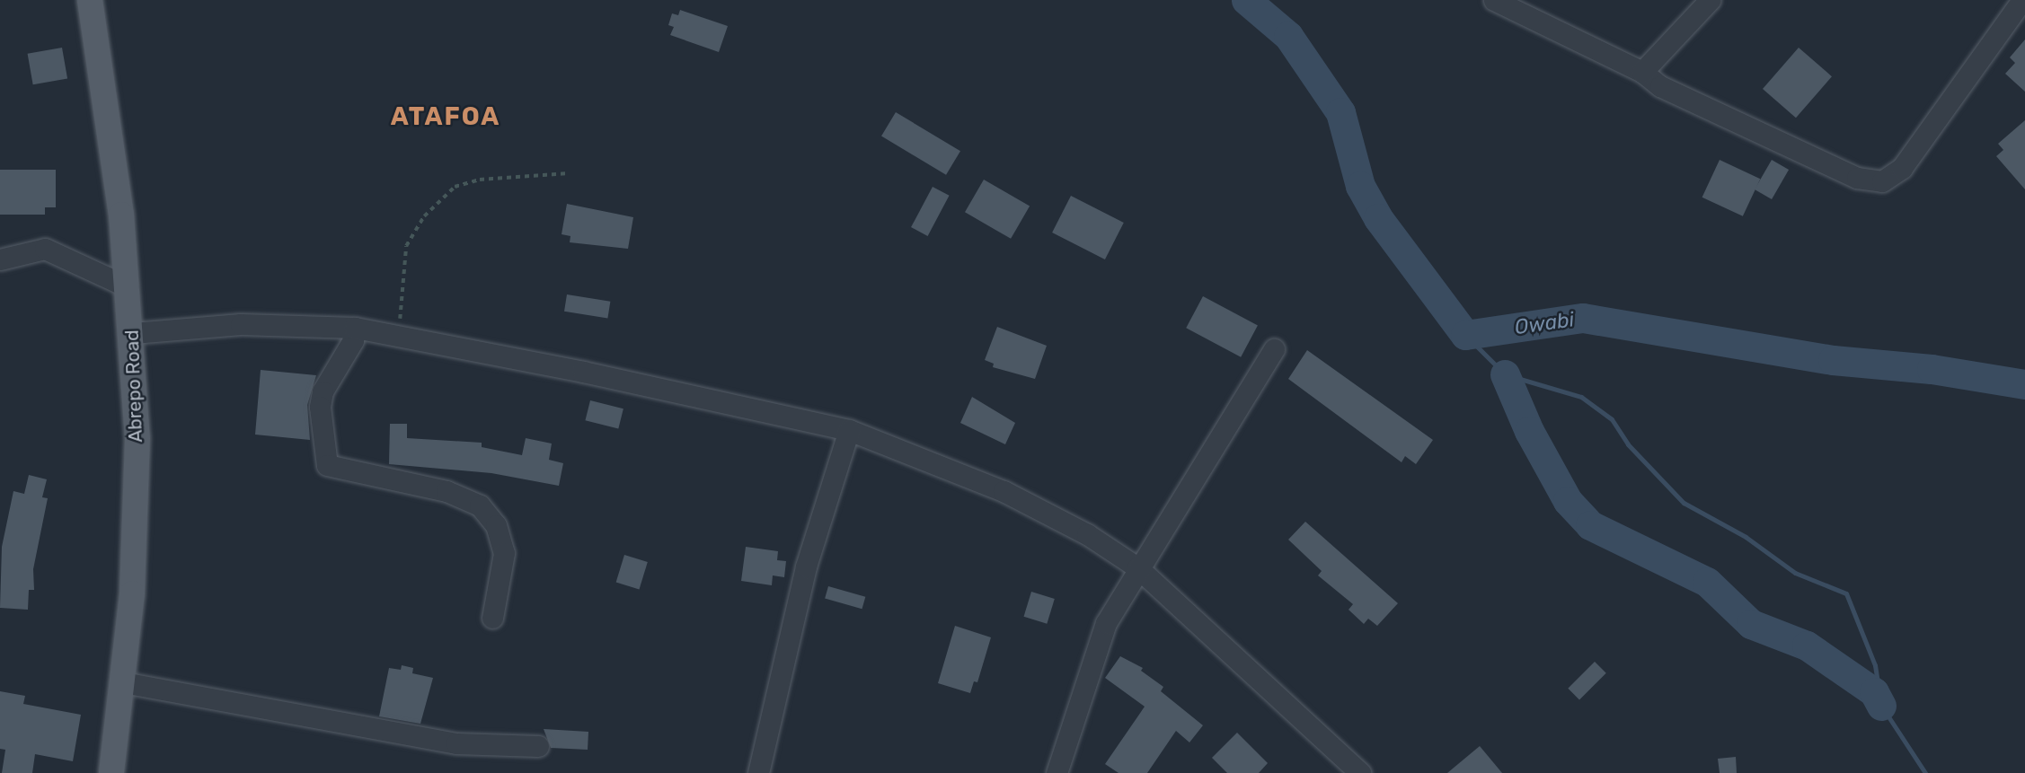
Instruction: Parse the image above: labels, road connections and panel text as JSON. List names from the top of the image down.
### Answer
{
  "streets": {
    "main road": ["Abrepo Road"]
  },
  "districts": ["ATAFOA"],
  "water": ["Owabi"]
}
